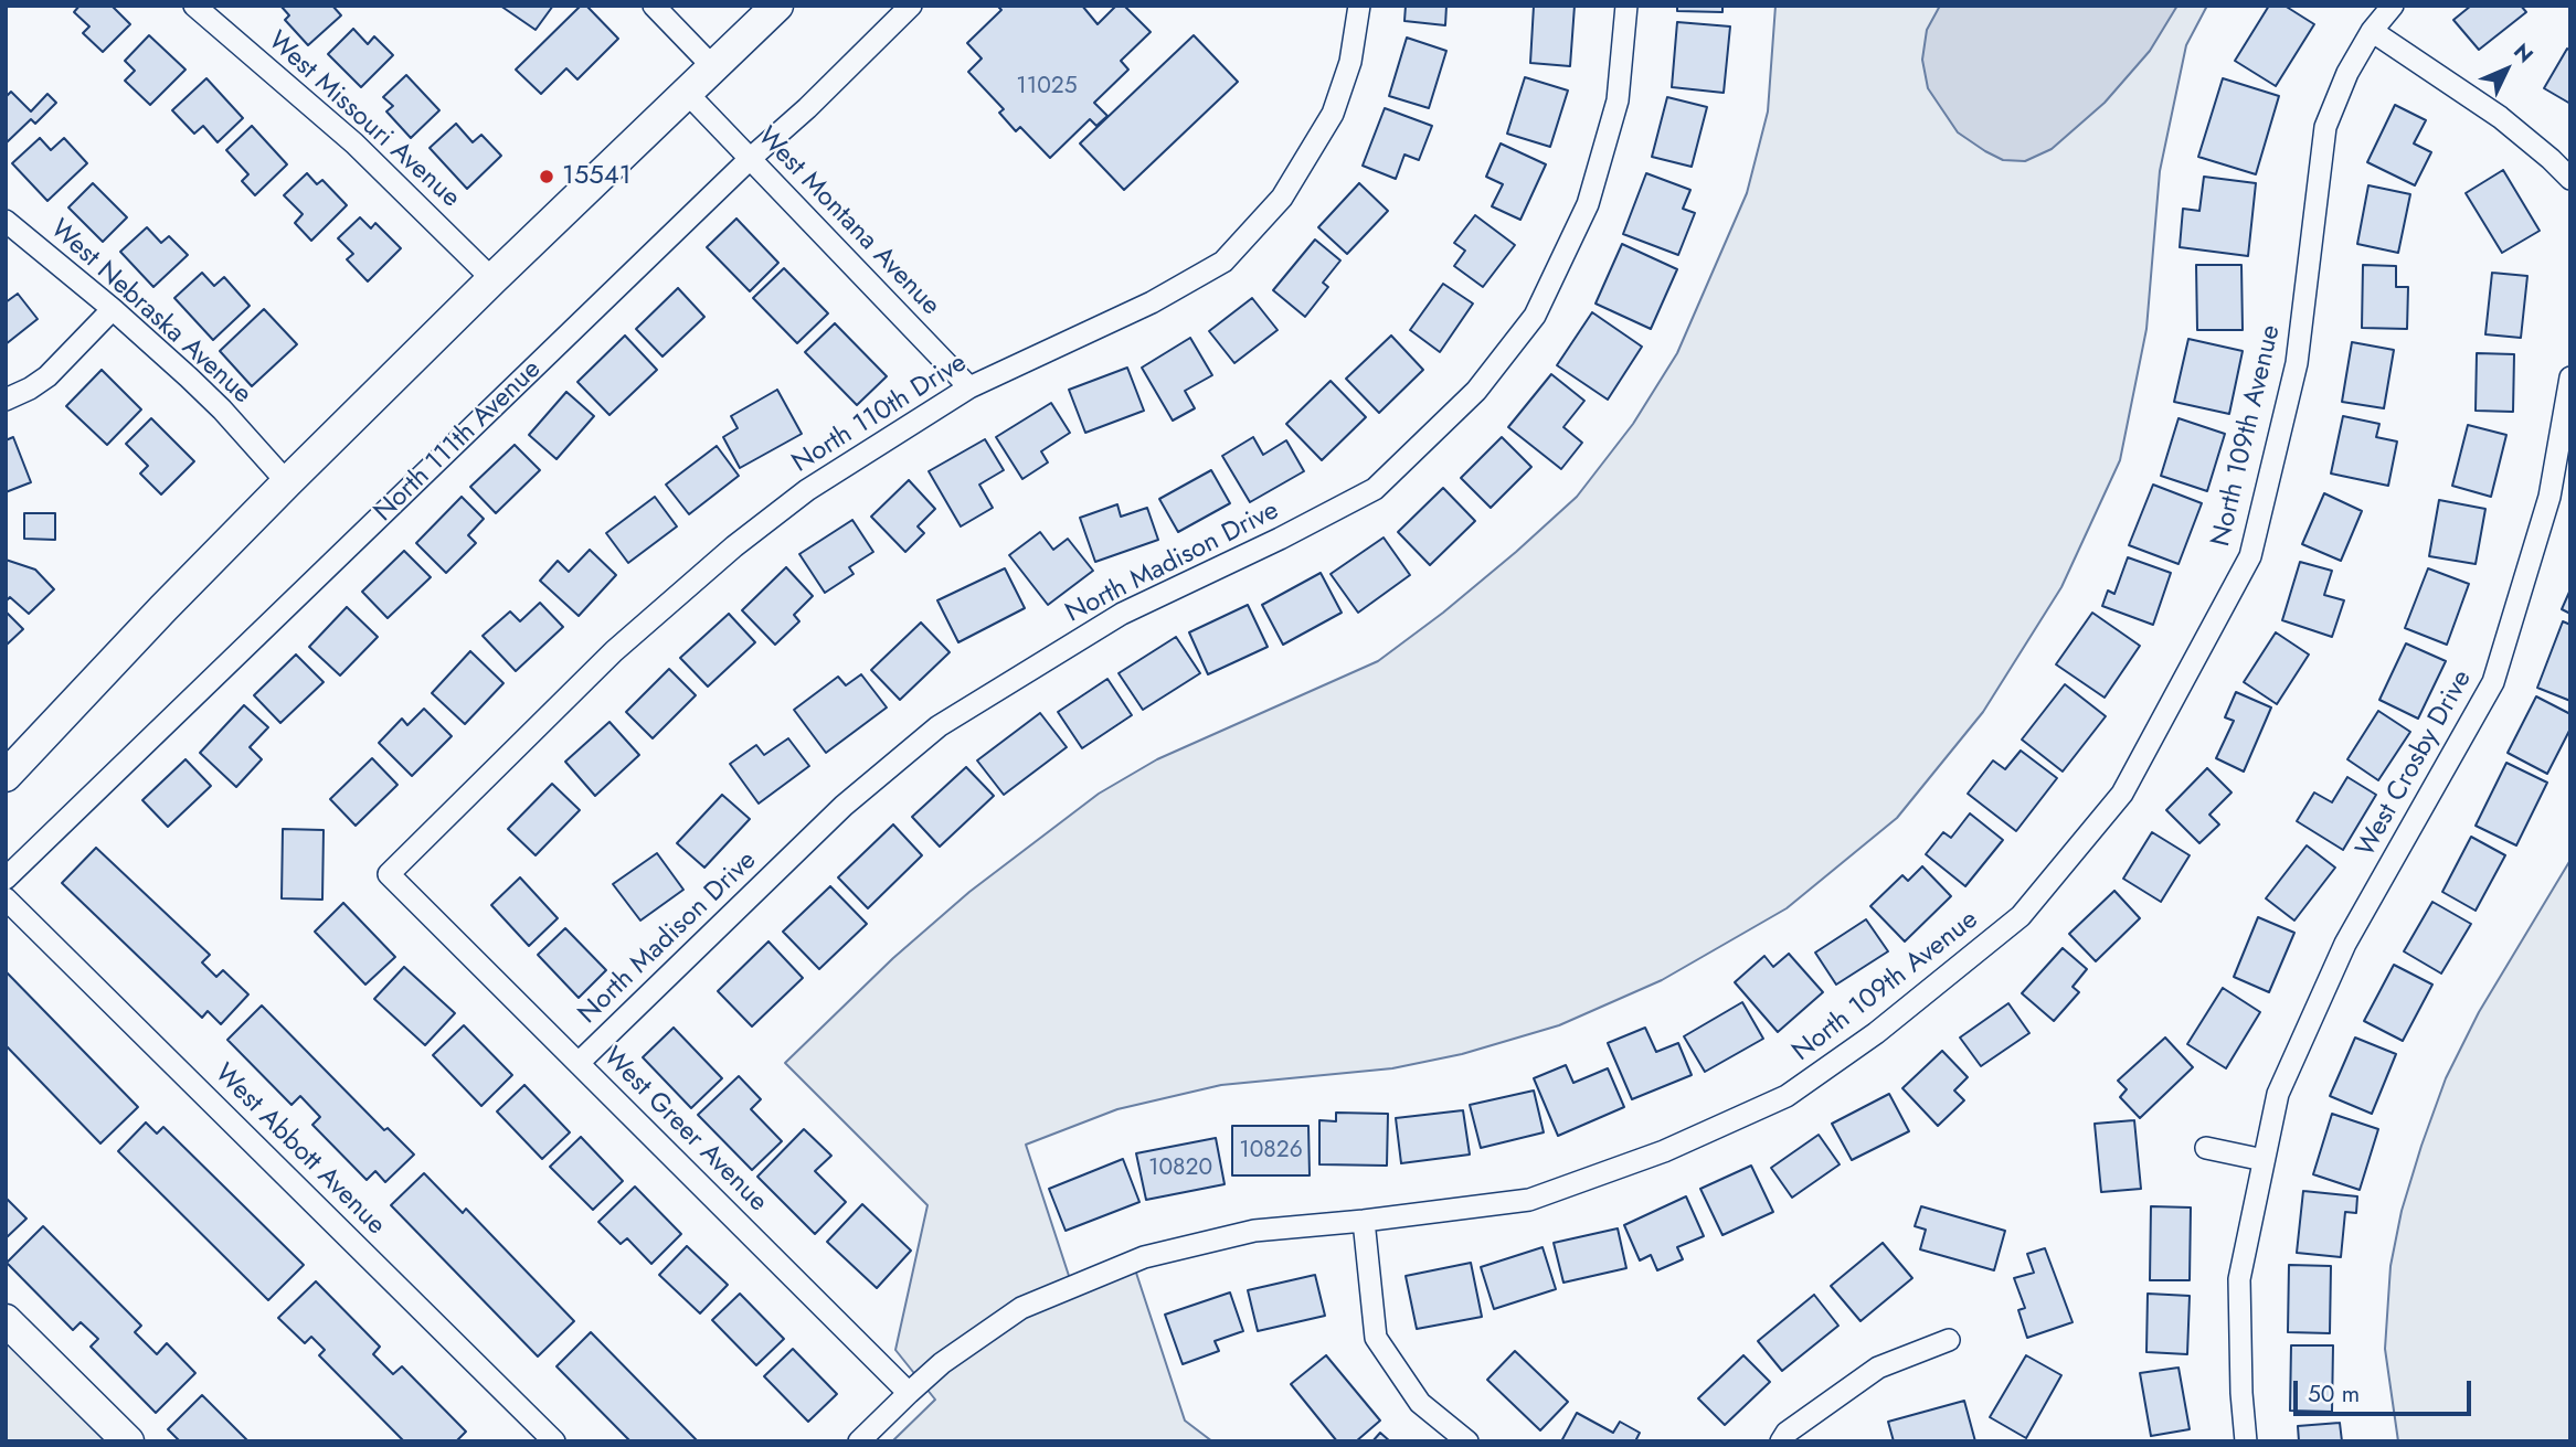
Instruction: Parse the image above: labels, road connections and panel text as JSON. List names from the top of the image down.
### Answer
{
  "streets": {
    "street": [
      "West Missouri Avenue",
      "West Montana Avenue",
      "West Nebraska Avenue",
      "North 110th Drive",
      "North 109th Avenue",
      "North 111th Avenue",
      "North Madison Drive",
      "West Crosby Drive",
      "West Greer Avenue",
      "West Abbott Avenue"
    ]
  },
  "crossings": [
    ["West Montana Avenue", "North 110th Drive"],
    ["West Montana Avenue", "North 111th Avenue"],
    ["North 110th Drive", "West Greer Avenue"],
    ["North 109th Avenue", "West Greer Avenue"],
    ["North Madison Drive", "West Greer Avenue"]
  ],
  "places": ["15541"],
  "house_numbers": ["11025", "10826", "10820"],
  "scale_bar": "50 m",
  "north": "top right"
}
